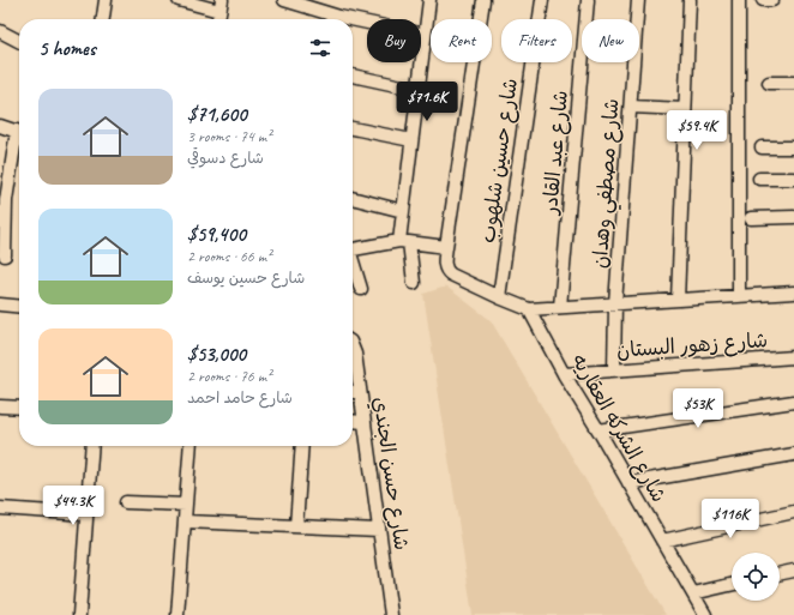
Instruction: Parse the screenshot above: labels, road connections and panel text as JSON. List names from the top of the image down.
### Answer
{
  "streets": {
    "street": [
      "شارع عبد القادر",
      "شارع حسين شلهوب",
      "شارع مصطفي وهدان",
      "شارع زهور البستان",
      "شارع الشركه العقاريه",
      "شارع حسن الجندي"
    ]
  },
  "crossings": [
    ["شارع مصطفي وهدان", "شارع زهور البستان"],
    ["شارع زهور البستان", "شارع الشركه العقاريه"]
  ],
  "page": {
    "chip": [
      "Buy",
      "Rent",
      "Filters",
      "New"
    ],
    "heading": "5 homes",
    "list": [
      {
        "name": "$71,600",
        "note": "3 rooms · 74 m² · شارع دسوقي"
      },
      {
        "name": "$59,400",
        "note": "2 rooms · 66 m² · شارع حسين يوسف"
      },
      {
        "name": "$53,000",
        "note": "2 rooms · 76 m² · شارع حامد احمد"
      }
    ],
    "price": [
      "$71.6K",
      "$59.4K",
      "$53K",
      "$44.3K",
      "$116K"
    ]
  }
}
